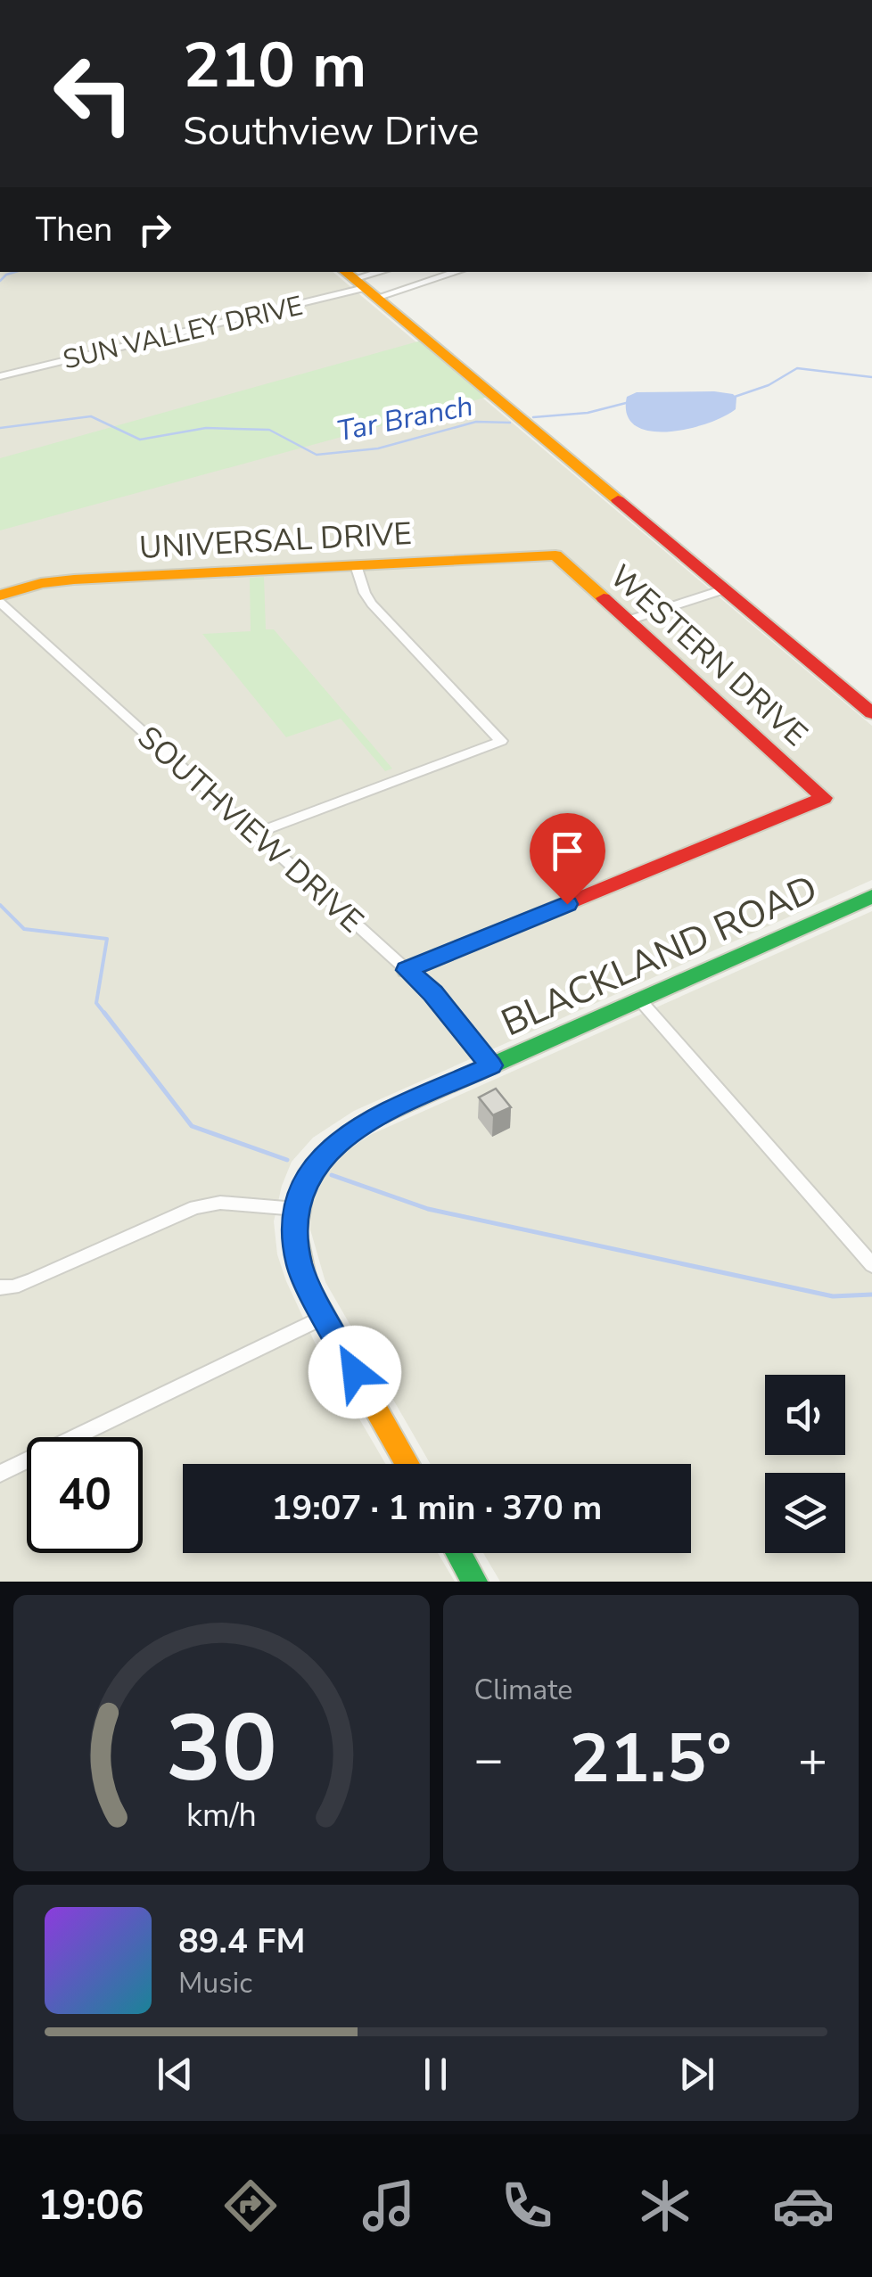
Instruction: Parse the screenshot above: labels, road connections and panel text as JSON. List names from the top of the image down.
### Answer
{
  "streets": {
    "street": [
      "SUN VALLEY DRIVE",
      "UNIVERSAL DRIVE",
      "WESTERN DRIVE",
      "SOUTHVIEW DRIVE",
      "BLACKLAND ROAD"
    ]
  },
  "crossings": [
    ["UNIVERSAL DRIVE", "WESTERN DRIVE"],
    ["UNIVERSAL DRIVE", "SOUTHVIEW DRIVE"],
    ["WESTERN DRIVE", "SOUTHVIEW DRIVE"],
    ["SOUTHVIEW DRIVE", "BLACKLAND ROAD"]
  ],
  "water": ["Tar Branch"],
  "page": {
    "turn": ["210 m", "Southview Drive"],
    "then": "Then",
    "limit": "40",
    "trip": "19:07 · 1 min · 370 m",
    "tile": "Climate",
    "heat": ["−", "21.5°", "+"],
    "song": ["89.4 FM", "Music"],
    "tabs": "19:06",
    "gauge": ["30", "km/h"]
  }
}
